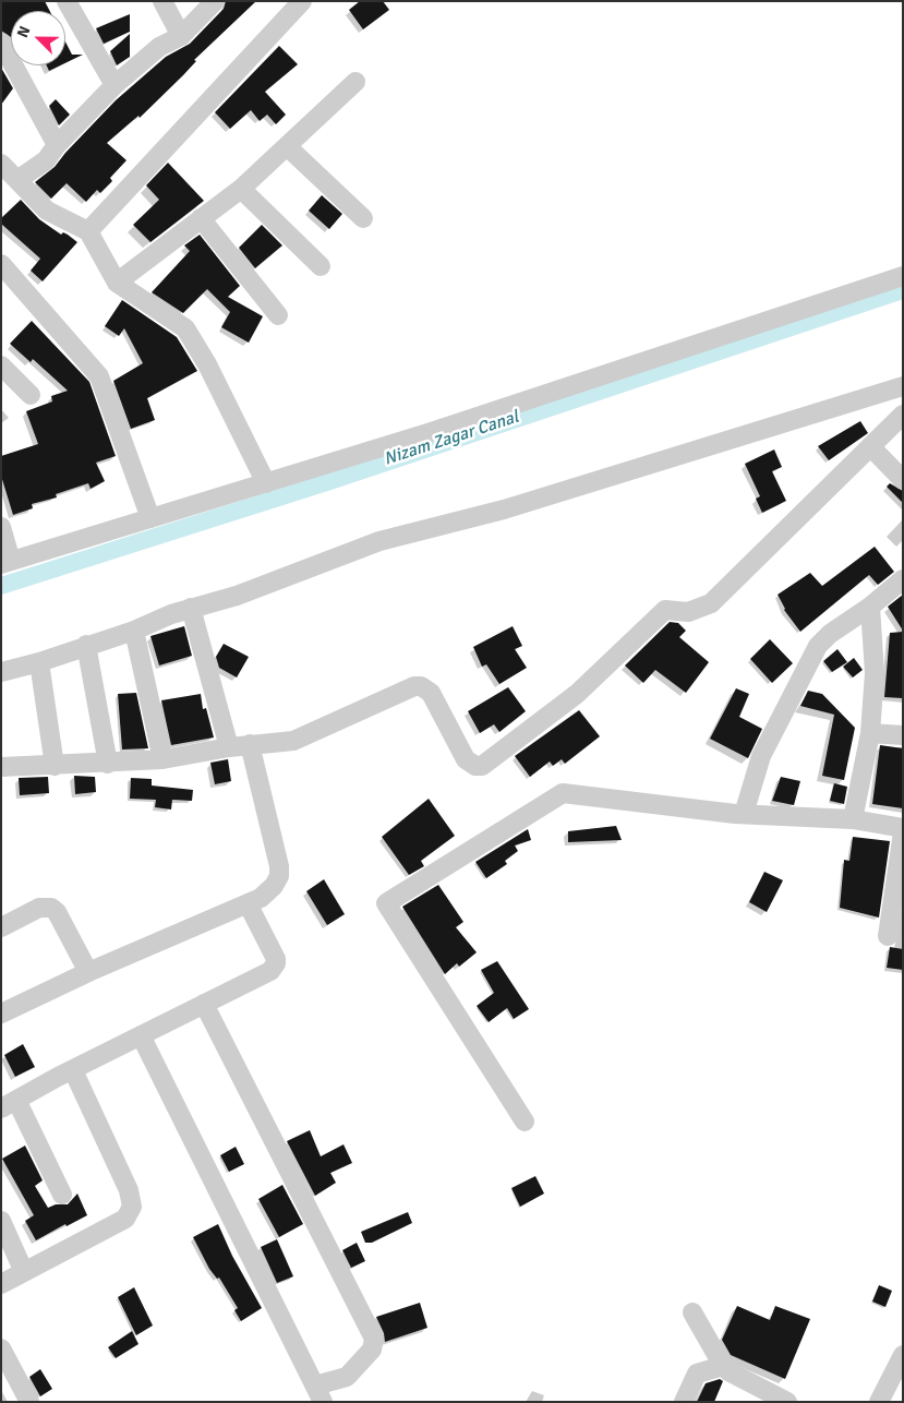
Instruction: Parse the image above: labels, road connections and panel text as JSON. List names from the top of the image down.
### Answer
{
  "water": ["Nizam Zagar Canal"],
  "north": "top left"
}
